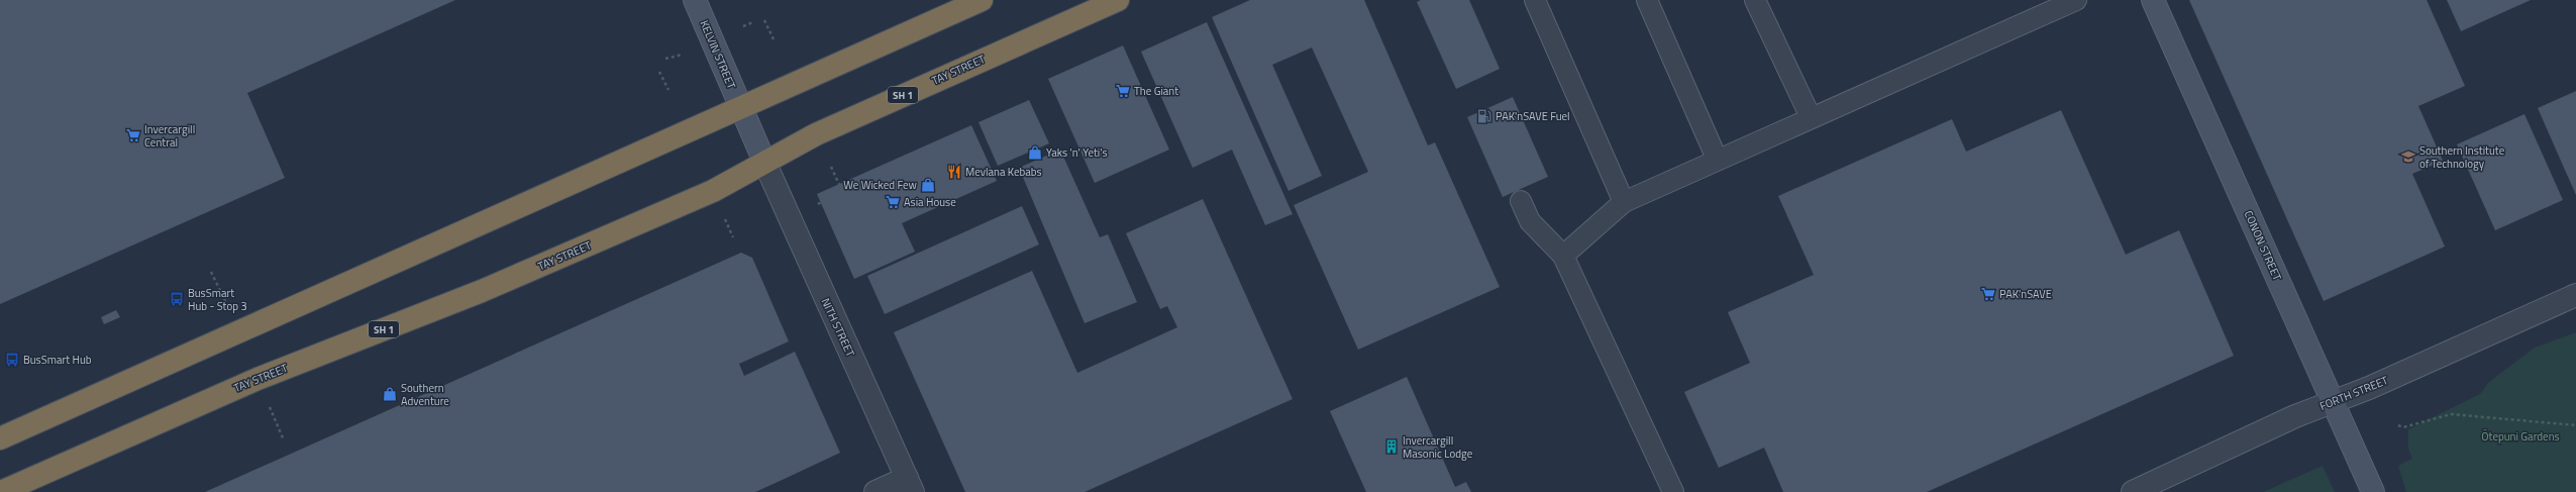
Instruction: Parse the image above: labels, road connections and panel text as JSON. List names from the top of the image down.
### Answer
{
  "streets": {
    "highway": ["TAY STREET", "SH 1"],
    "street": [
      "KELVIN STREET",
      "CONON STREET",
      "NITH STREET",
      "FORTH STREET"
    ]
  },
  "crossings": [
    ["KELVIN STREET", "TAY STREET"],
    ["KELVIN STREET", "NITH STREET"],
    ["TAY STREET", "NITH STREET"],
    ["CONON STREET", "FORTH STREET"]
  ],
  "parks": ["Ōtepuni Gardens"],
  "places": {
    "supermarket": [
      "The Giant",
      "Invercargill Central",
      "Asia House",
      "PAK'nSAVE"
    ],
    "fuel station": ["PAK'nSAVE Fuel"],
    "shop": ["Yaks 'n' Yeti's", "We Wicked Few", "Southern Adventure"],
    "school or university": ["Southern Institute of Technology"],
    "restaurant": ["Mevlana Kebabs"],
    "bus stop": ["BusSmart Hub - Stop 3", "BusSmart Hub"],
    "building": ["Invercargill Masonic Lodge"]
  }
}
